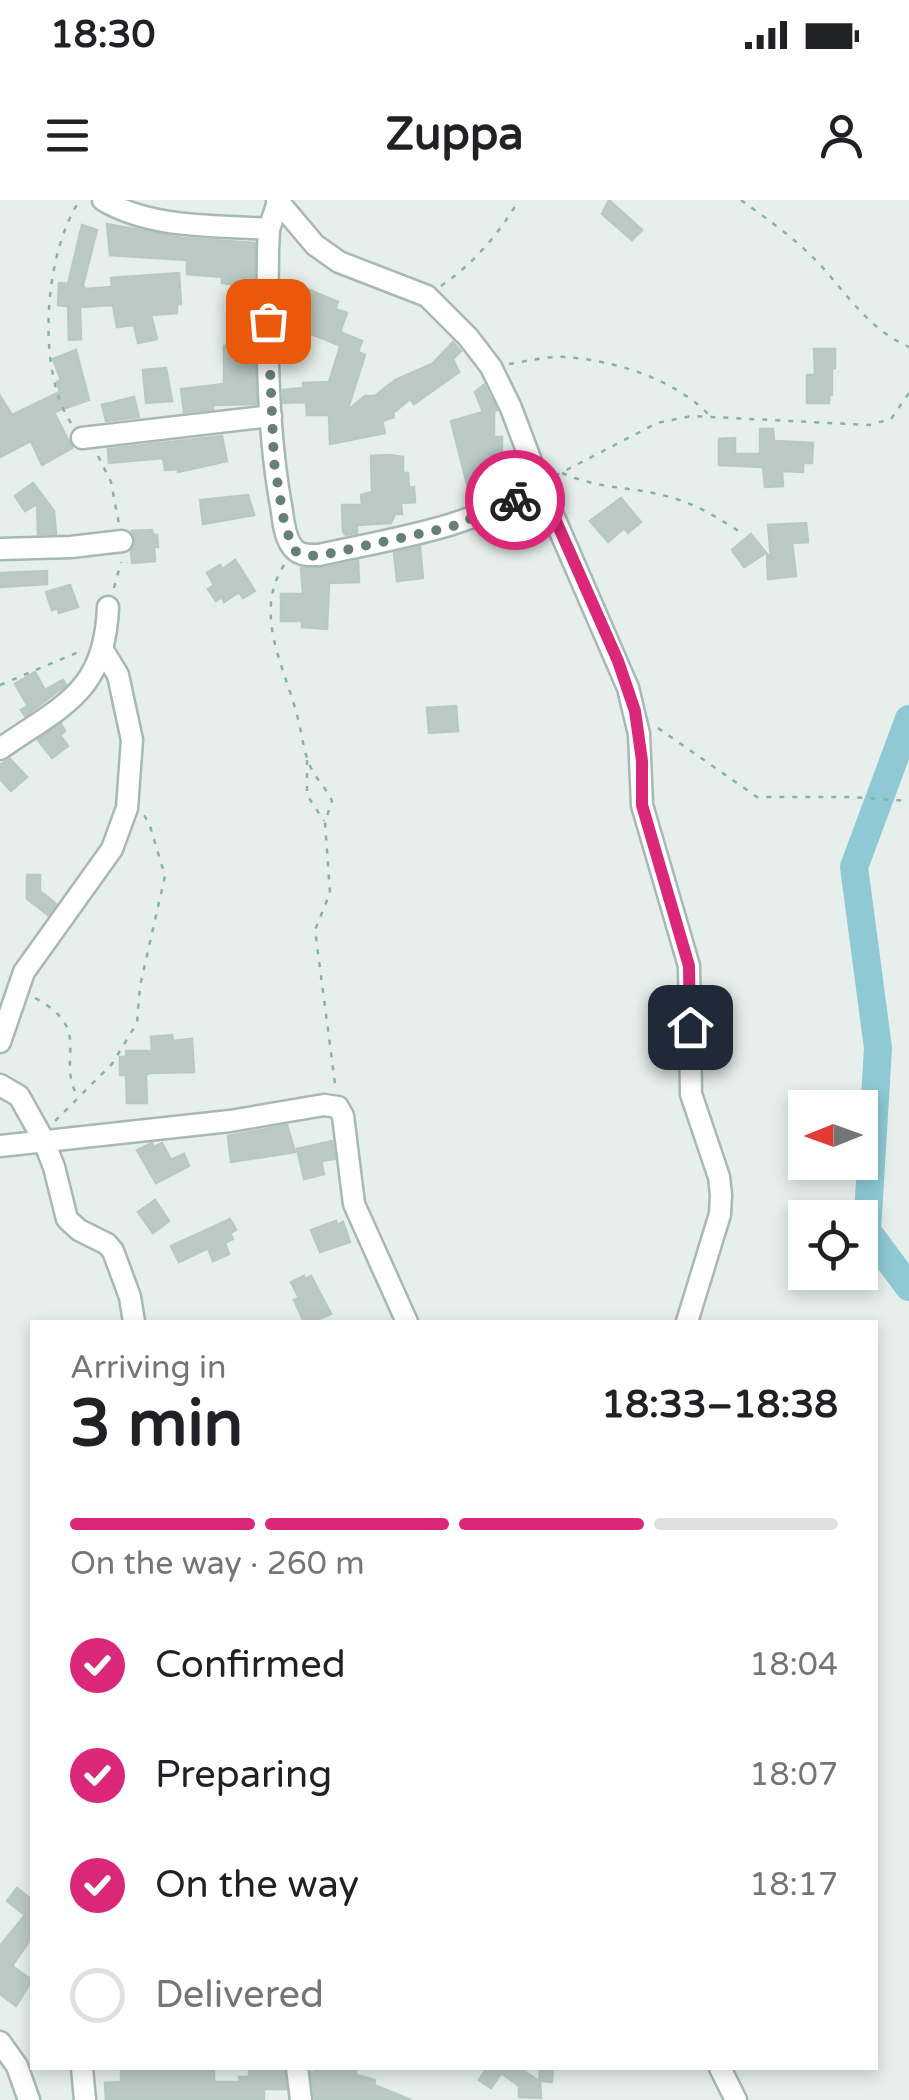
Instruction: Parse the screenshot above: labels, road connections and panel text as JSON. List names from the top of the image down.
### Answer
{
  "north": "left",
  "page": {
    "status": "18:30",
    "header": "Zuppa",
    "heading": ["3 min", "Arriving in", "18:33–18:38"],
    "bar": "On the way · 260 m",
    "list": [
      ["Confirmed", "18:04"],
      ["Preparing", "18:07"],
      ["On the way", "18:17"],
      "Delivered"
    ]
  }
}
